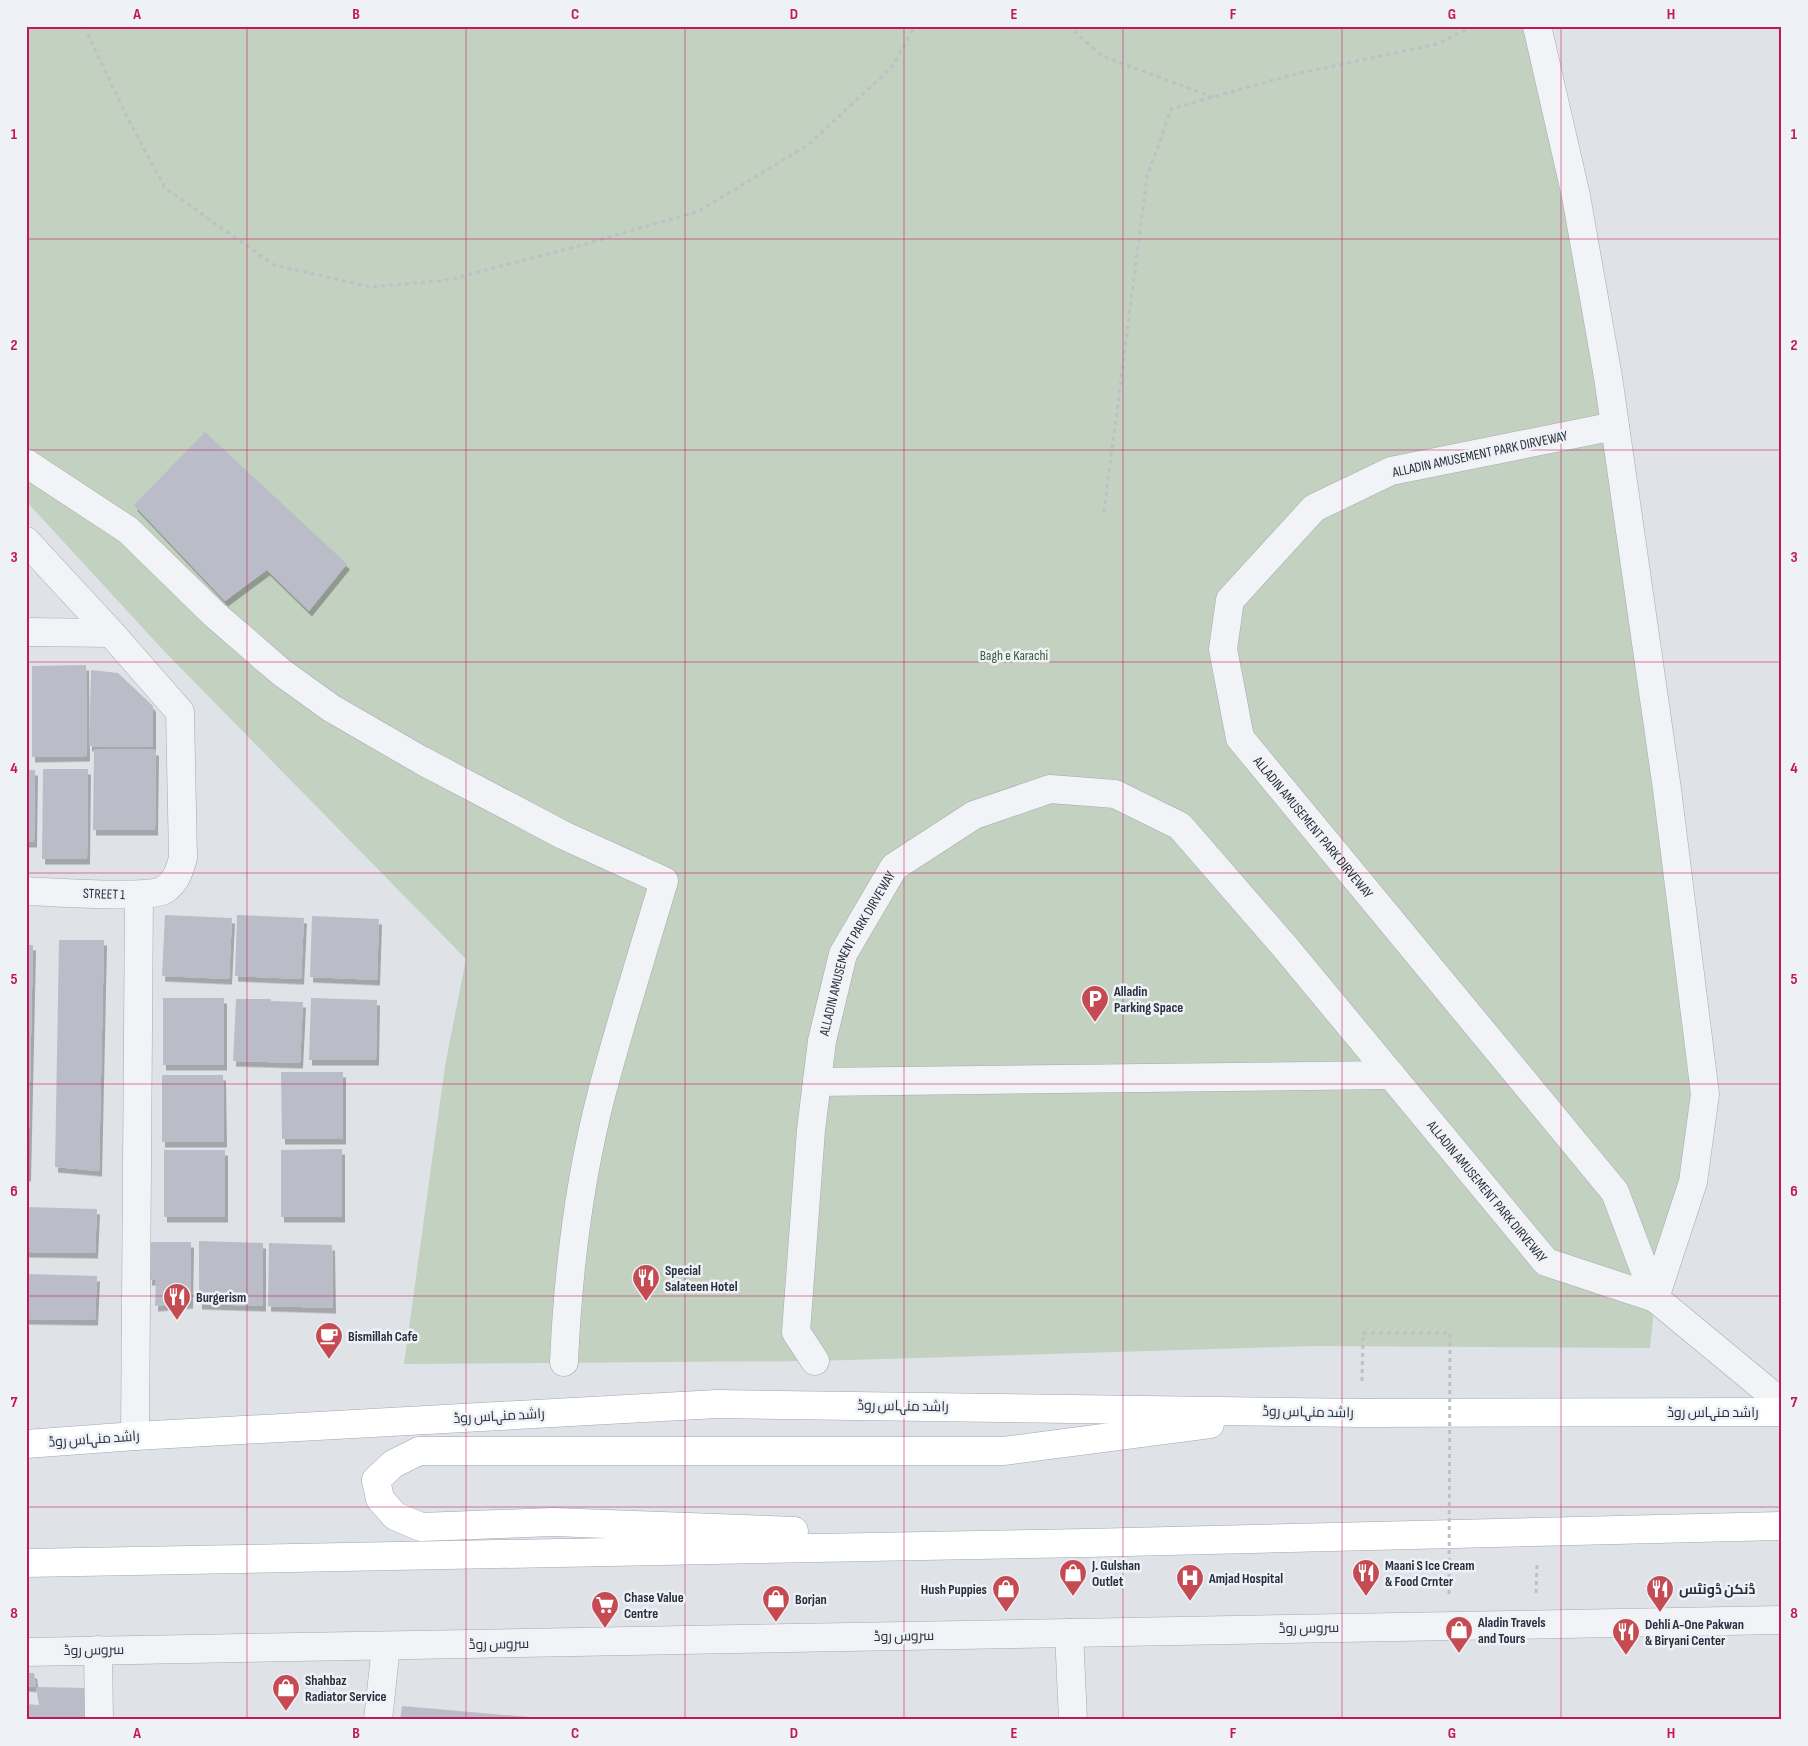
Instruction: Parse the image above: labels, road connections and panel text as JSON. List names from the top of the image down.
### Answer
{
  "streets": {
    "main road": ["راشد منہاس روڈ"],
    "street": ["ALLADIN AMUSEMENT PARK DIRVEWAY", "STREET 1", "سروس روڈ"]
  },
  "parks": ["Bagh e Karachi"],
  "places": {
    "parking": ["Alladin Parking Space"],
    "restaurant": [
      "Special Salateen Hotel",
      "Burgerism",
      "Maani S Ice Cream & Food Crnter",
      "ڈنکن ڈونٹس",
      "Dehli A-One Pakwan & Biryani Center"
    ],
    "cafe": ["Bismillah Cafe"],
    "shop": [
      "J. Gulshan Outlet",
      "Hush Puppies",
      "Borjan",
      "Aladin Travels and Tours",
      "Shahbaz Radiator Service"
    ],
    "hospital": ["Amjad Hospital"],
    "supermarket": ["Chase Value Centre"]
  },
  "grid": {
    "columns": [
      "A",
      "B",
      "C",
      "D",
      "E",
      "F",
      "G",
      "H"
    ],
    "rows": [
      "1",
      "2",
      "3",
      "4",
      "5",
      "6",
      "7",
      "8"
    ]
  }
}
